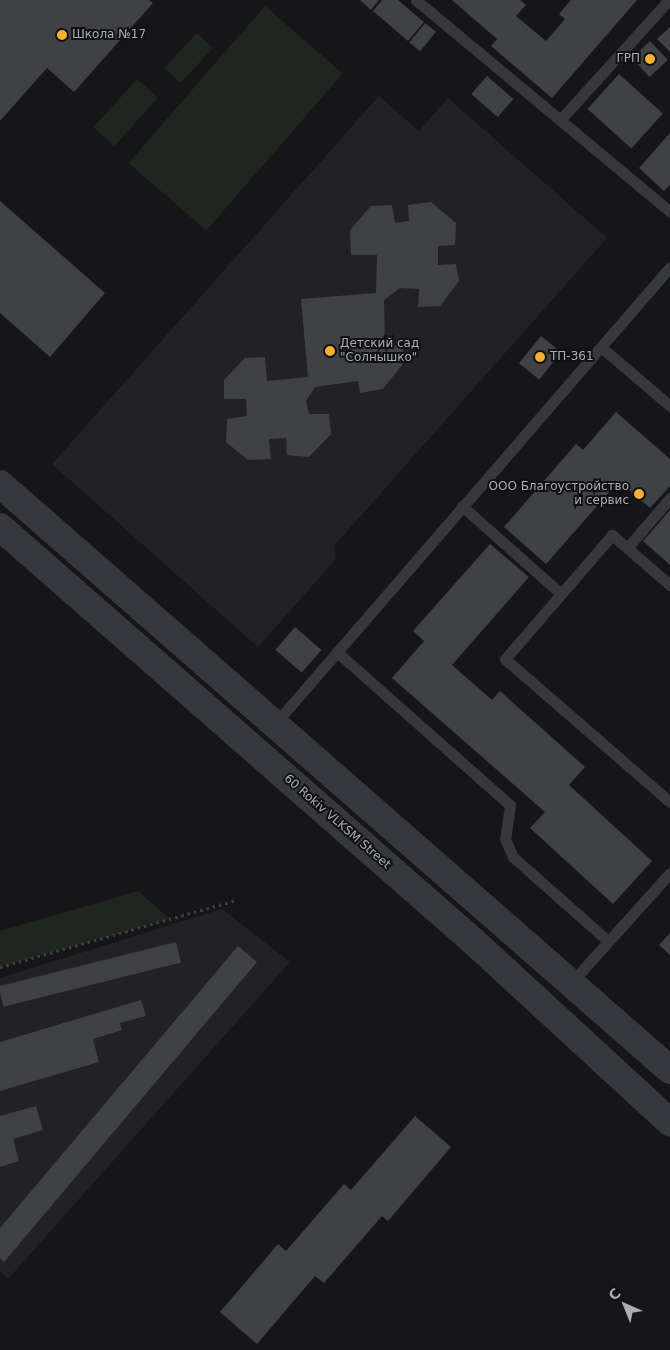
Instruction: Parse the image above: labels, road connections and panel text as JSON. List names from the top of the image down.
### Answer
{
  "streets": {
    "street": ["60 Rokiv VLKSM Street"]
  },
  "places": [
    "Школа №17",
    "ГРП",
    "Детский сад \"Солнышко\"",
    "ТП-361",
    "ООО Благоустройство и сервис"
  ],
  "north": "top left"
}
